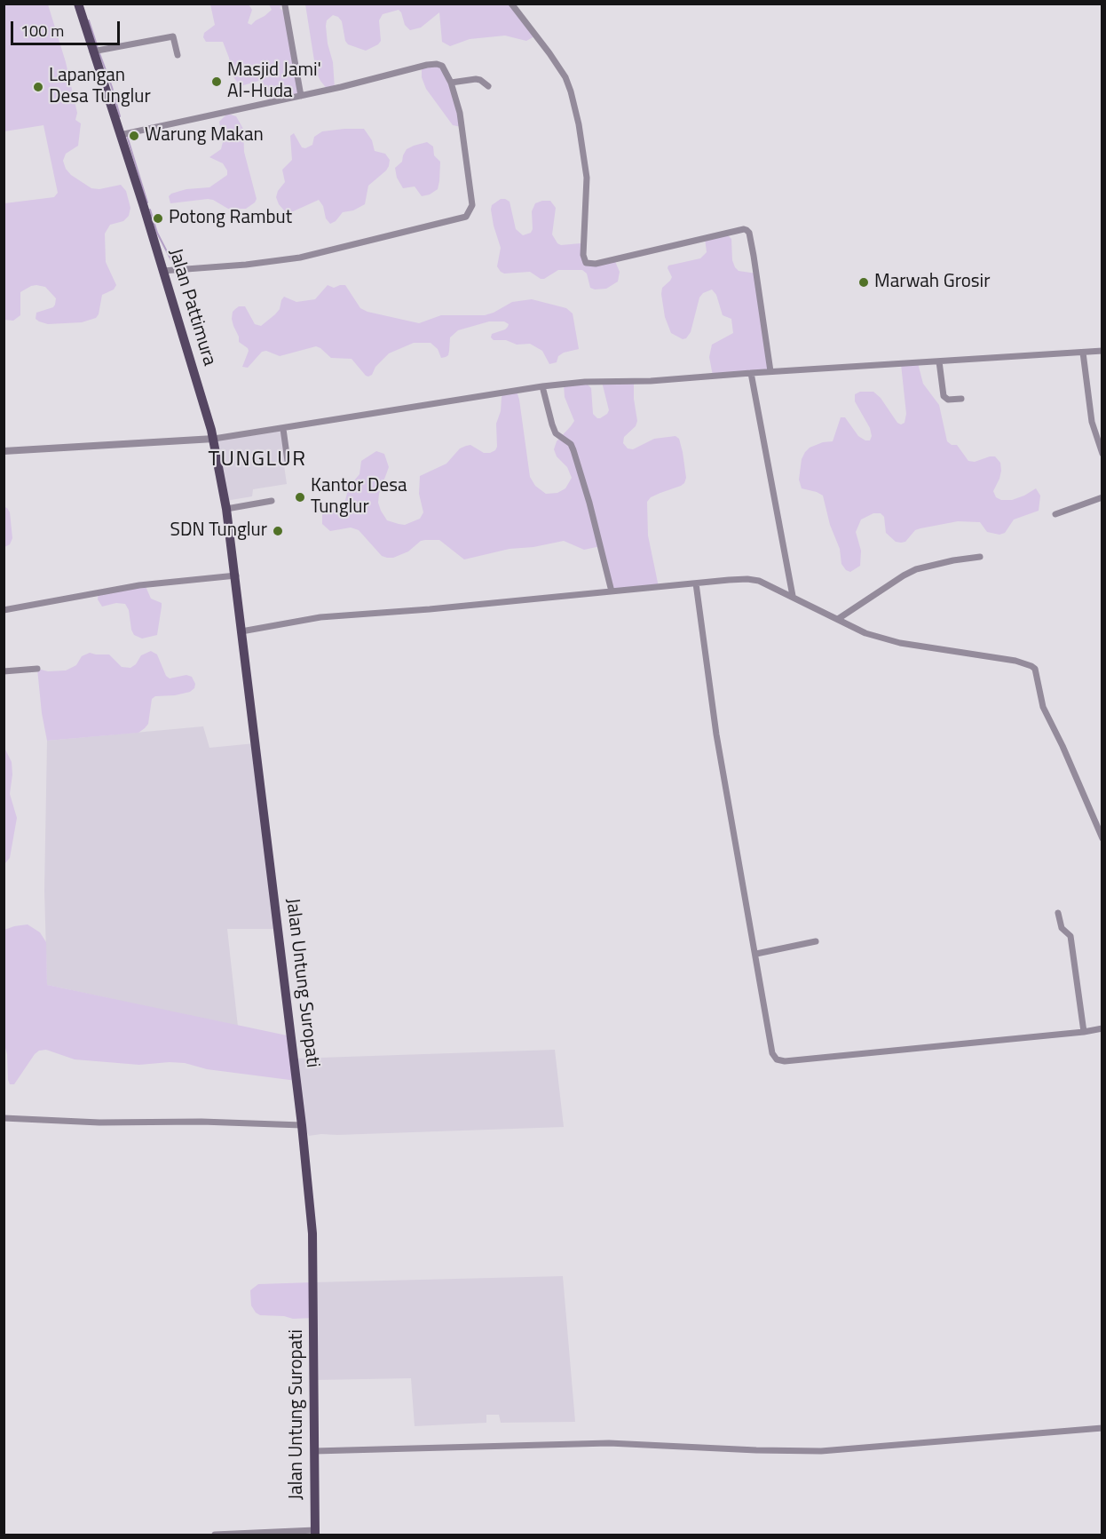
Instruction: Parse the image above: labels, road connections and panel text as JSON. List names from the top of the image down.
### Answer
{
  "streets": {
    "main road": ["Jalan Pattimura", "Jalan Untung Suropati"]
  },
  "crossings": [
    ["Jalan Pattimura", "Jalan Untung Suropati"]
  ],
  "districts": ["TUNGLUR"],
  "places": [
    "Masjid Jami' Al-Huda",
    "Lapangan Desa Tunglur",
    "Warung Makan",
    "Potong Rambut",
    "Marwah Grosir",
    "Kantor Desa Tunglur",
    "SDN Tunglur"
  ],
  "scale_bar": "100 m"
}
